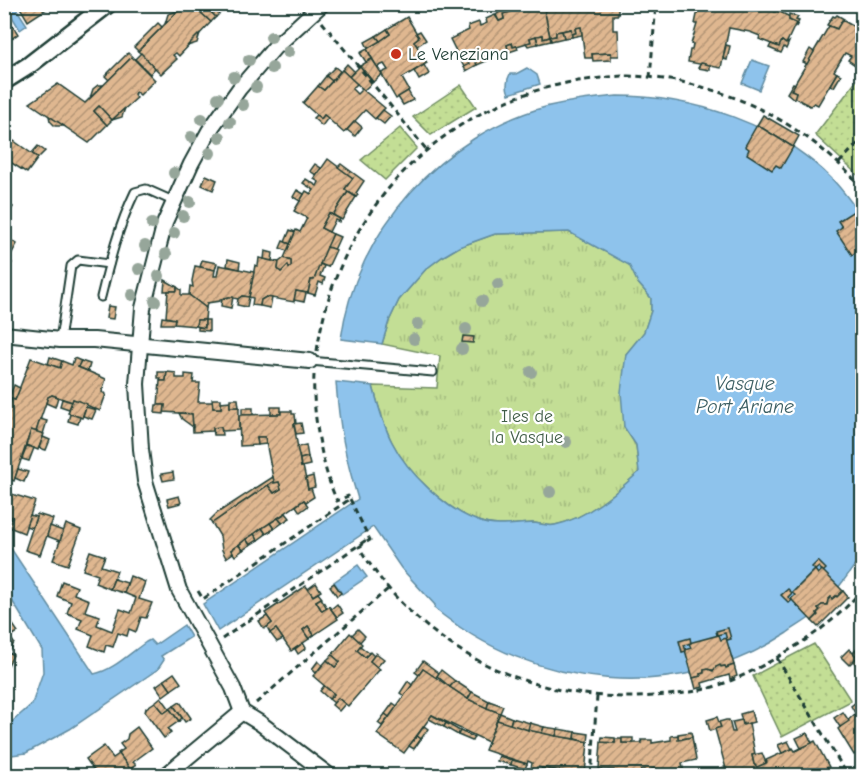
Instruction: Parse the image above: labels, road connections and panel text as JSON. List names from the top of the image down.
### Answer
{
  "water": ["Vasque Port Ariane"],
  "parks": ["Iles de la Vasque"],
  "places": ["Le Veneziana"]
}
